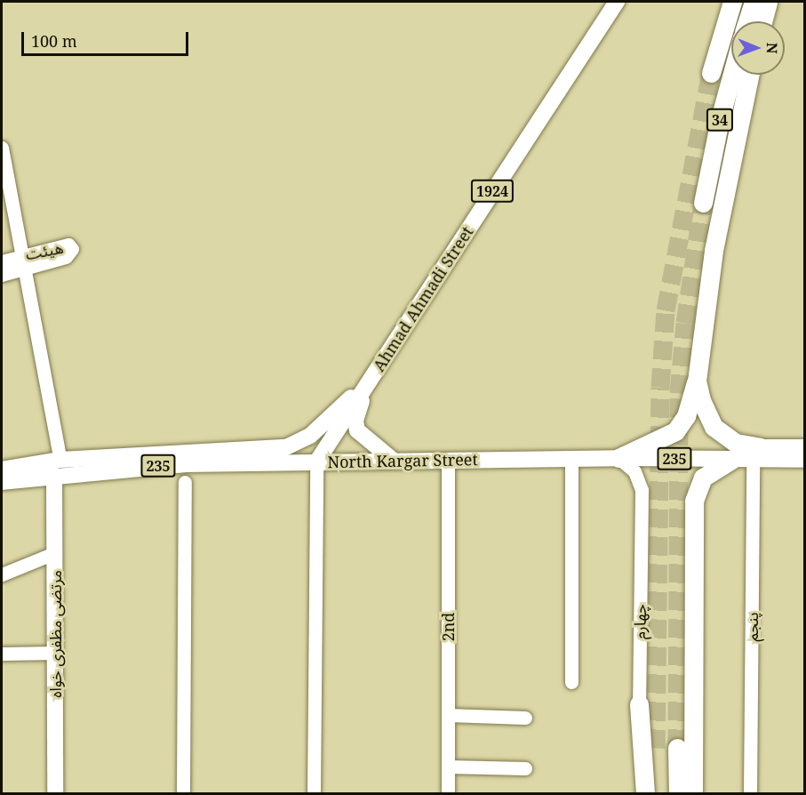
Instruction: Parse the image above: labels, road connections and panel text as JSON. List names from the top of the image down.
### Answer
{
  "streets": {
    "highway": ["34"],
    "main road": [
      "1924",
      "Ahmad Ahmadi Street",
      "235",
      "North Kargar Street",
      "مرتضی مظفری خواه"
    ],
    "street": [
      "هیئت",
      "چهارم",
      "2nd",
      "پنجم"
    ]
  },
  "crossings": [
    ["Ahmad Ahmadi Street", "North Kargar Street"],
    ["North Kargar Street", "چهارم"],
    ["North Kargar Street", "2nd"],
    ["North Kargar Street", "پنجم"],
    ["North Kargar Street", "مرتضی مظفری خواه"]
  ],
  "scale_bar": "100 m",
  "north": "right"
}
